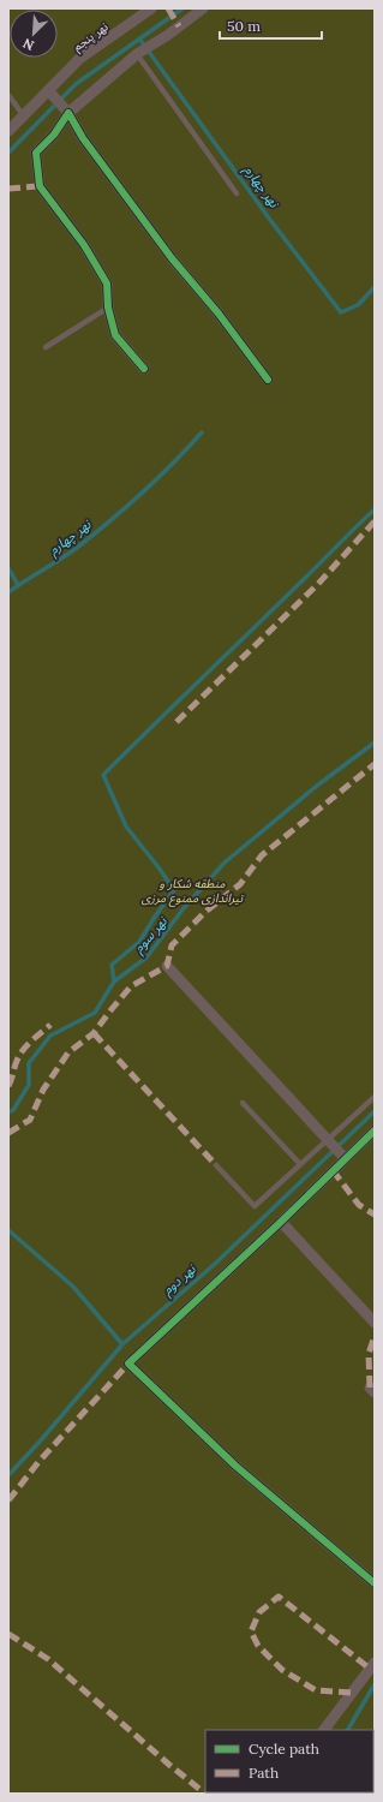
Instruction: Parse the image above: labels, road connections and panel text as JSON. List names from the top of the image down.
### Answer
{
  "streets": {
    "street": ["نهر پنجم"]
  },
  "water": ["نهر چهارم", "نهر سوم", "نهر دوم"],
  "parks": ["منطقه شکار و تیراندازی ممنوع مرزی"],
  "legend": ["Cycle path", "Path"],
  "scale_bar": "50 m",
  "north": "bottom left"
}
